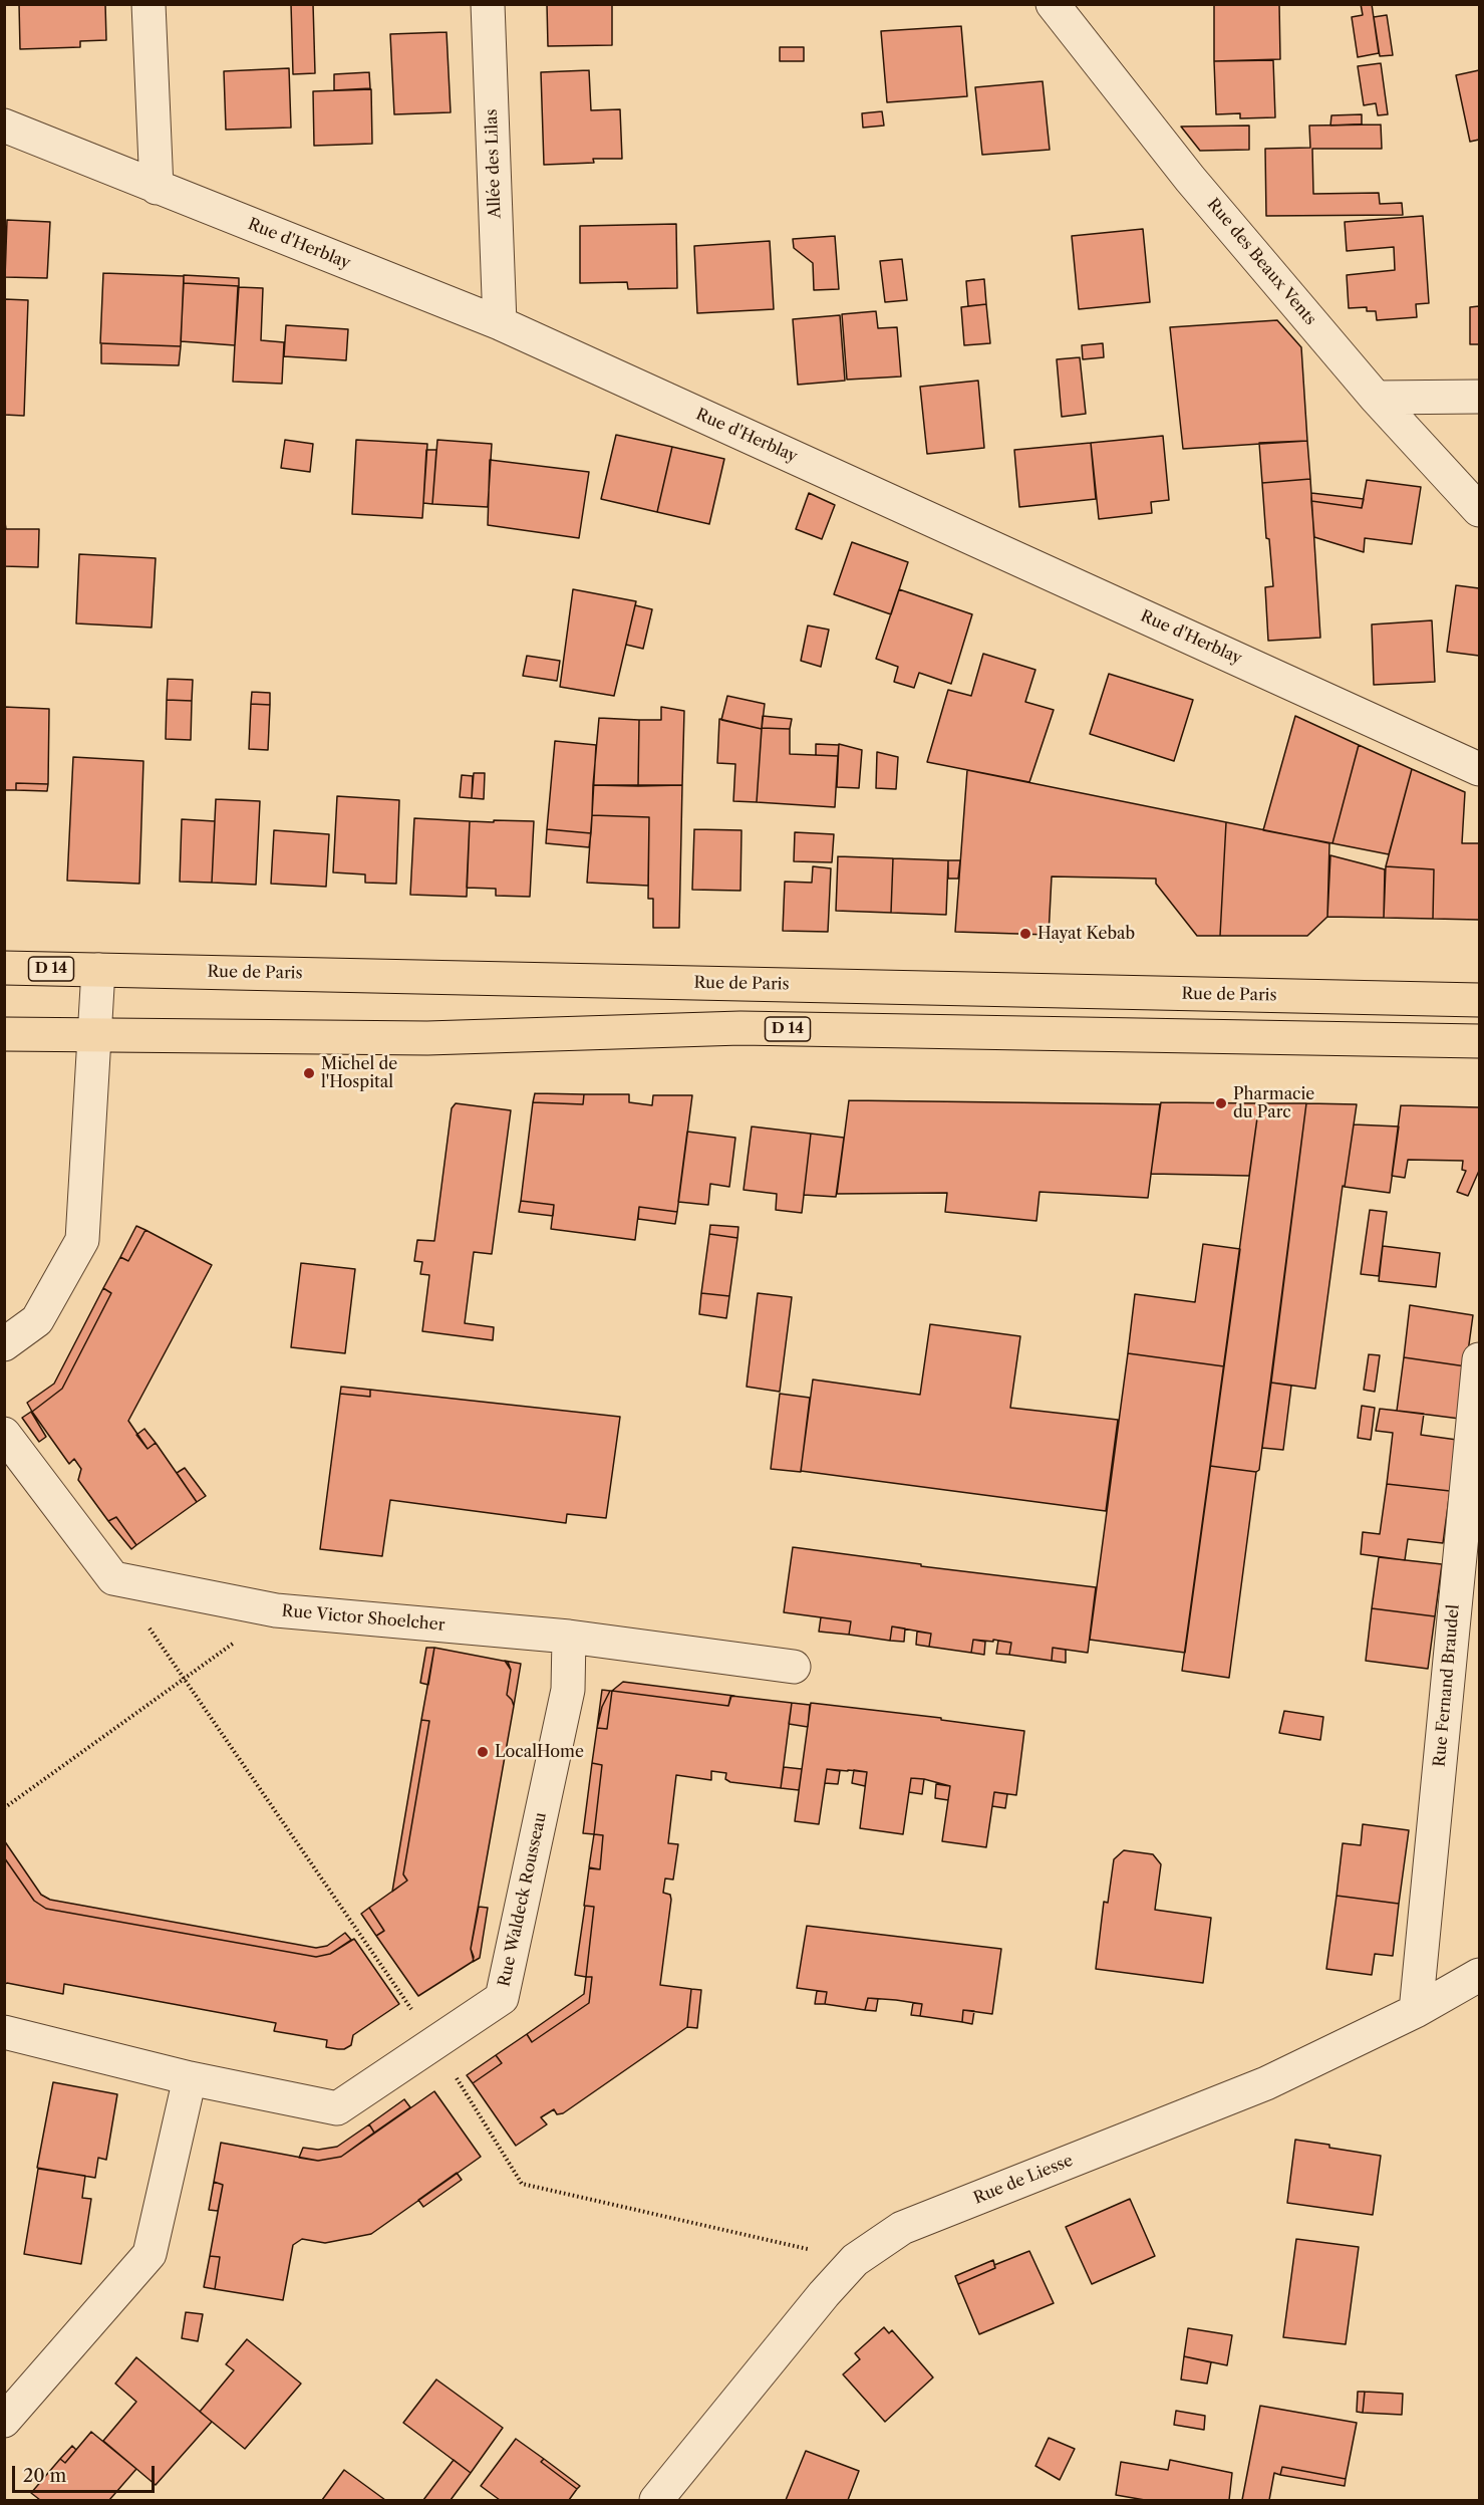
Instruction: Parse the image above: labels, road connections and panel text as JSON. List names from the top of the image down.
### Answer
{
  "streets": {
    "main road": ["D 14", "Rue de Paris"],
    "street": [
      "Allée des Lilas",
      "Rue d'Herblay",
      "Rue des Beaux Vents",
      "Rue Victor Shoelcher",
      "Rue Fernand Braudel",
      "Rue Waldeck Rousseau",
      "Rue de Liesse"
    ]
  },
  "crossings": [
    ["Allée des Lilas", "Rue d'Herblay"],
    ["Rue Victor Shoelcher", "Rue Waldeck Rousseau"],
    ["Rue Fernand Braudel", "Rue de Liesse"]
  ],
  "places": [
    "Hayat Kebab",
    "Michel de l'Hospital",
    "Pharmacie du Parc",
    "LocalHome"
  ],
  "scale_bar": "20 m"
}
